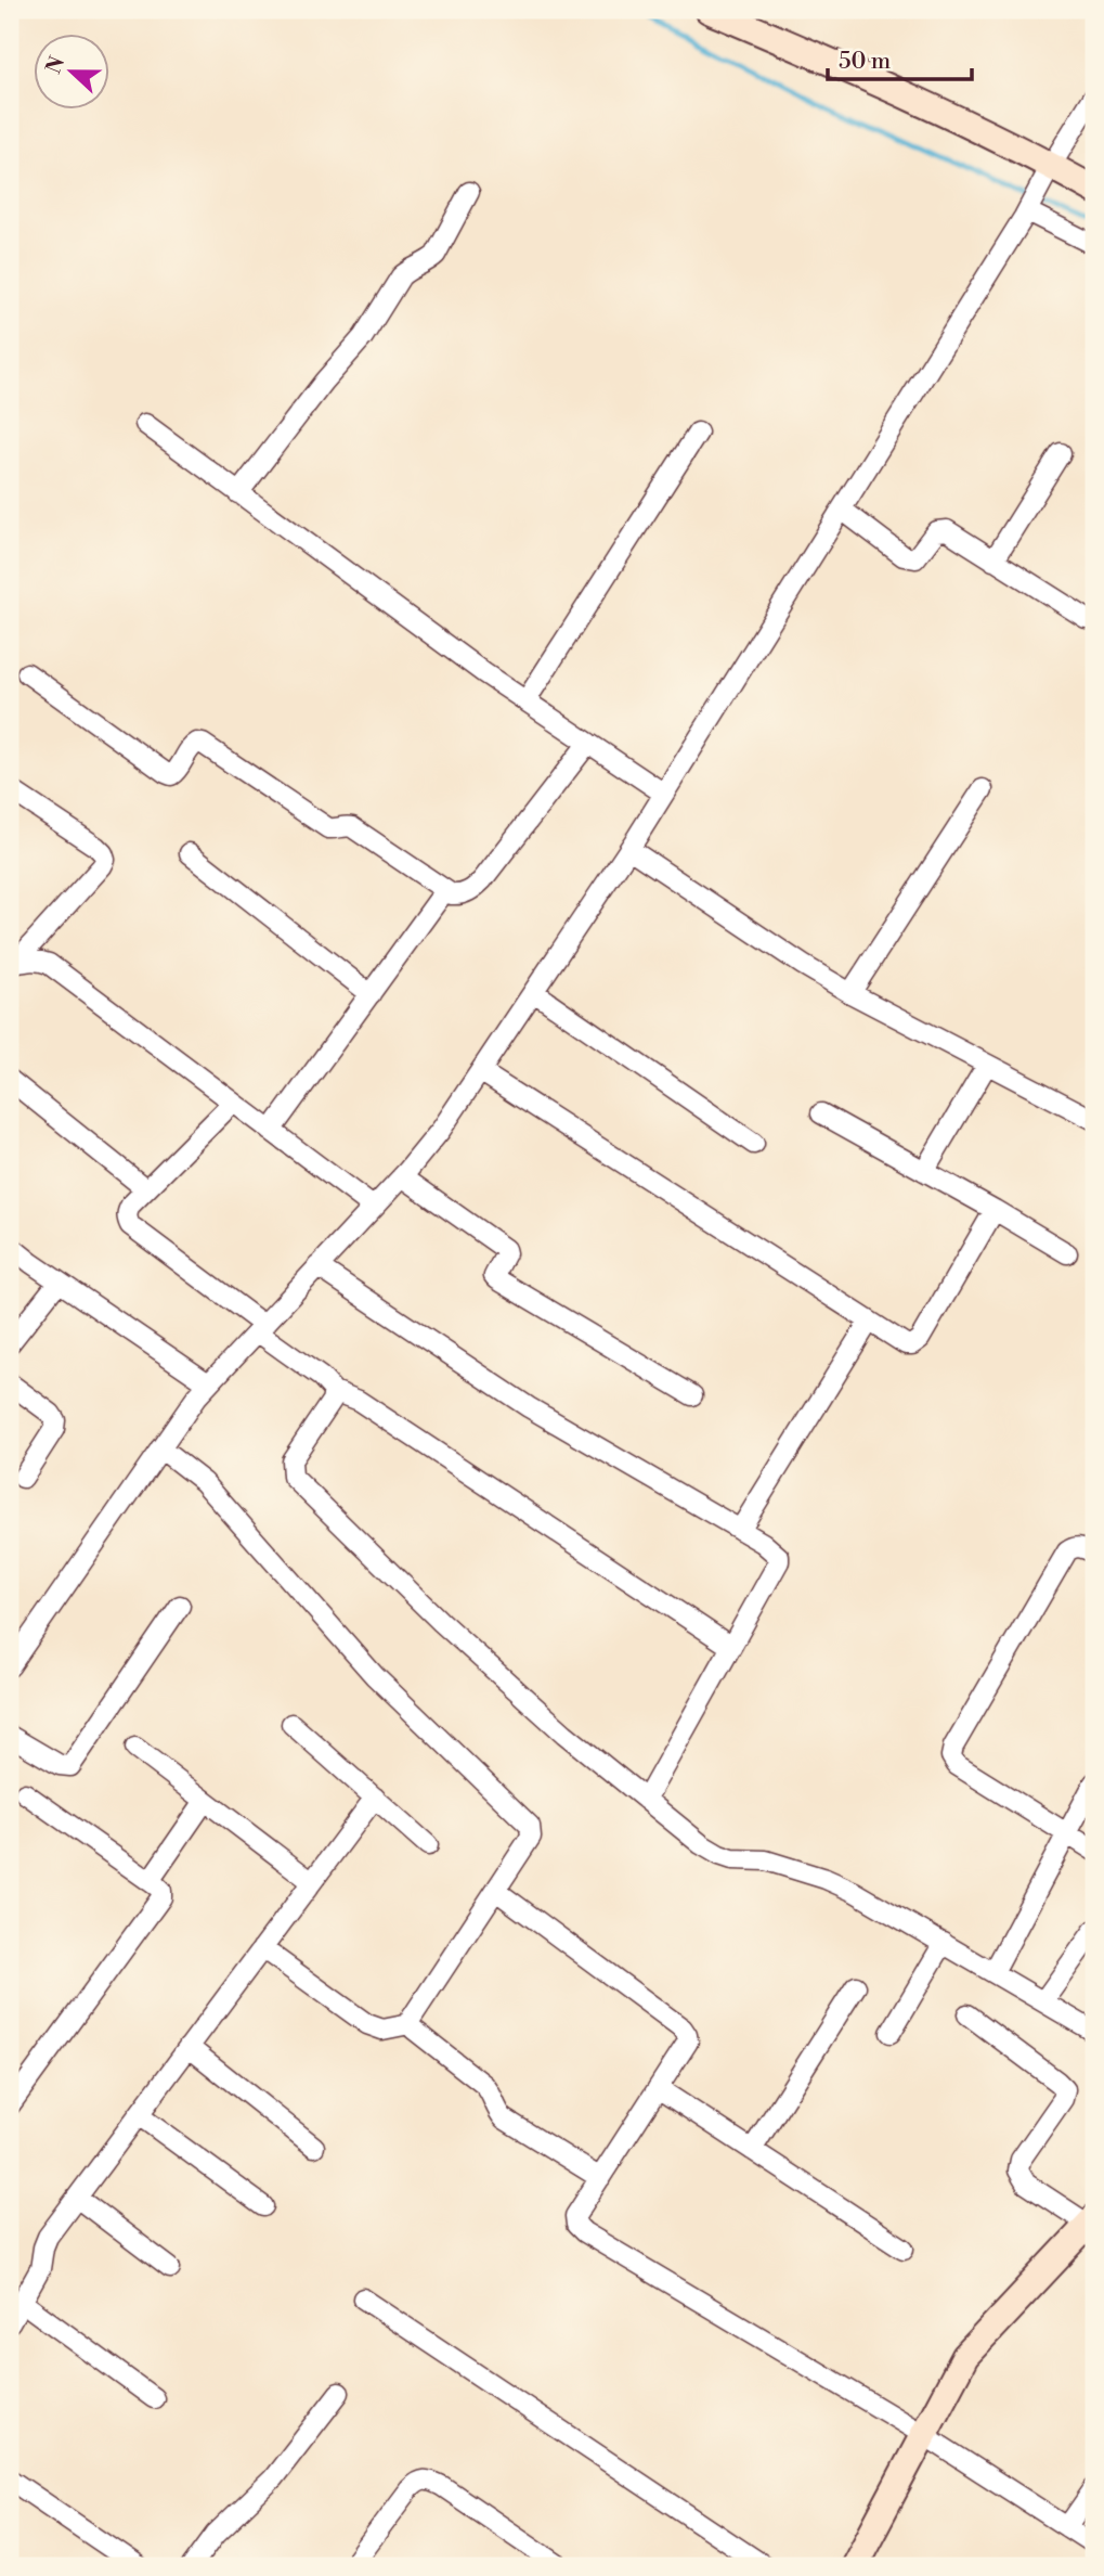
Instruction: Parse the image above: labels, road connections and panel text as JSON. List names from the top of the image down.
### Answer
{
  "scale_bar": "50 m",
  "north": "left"
}
